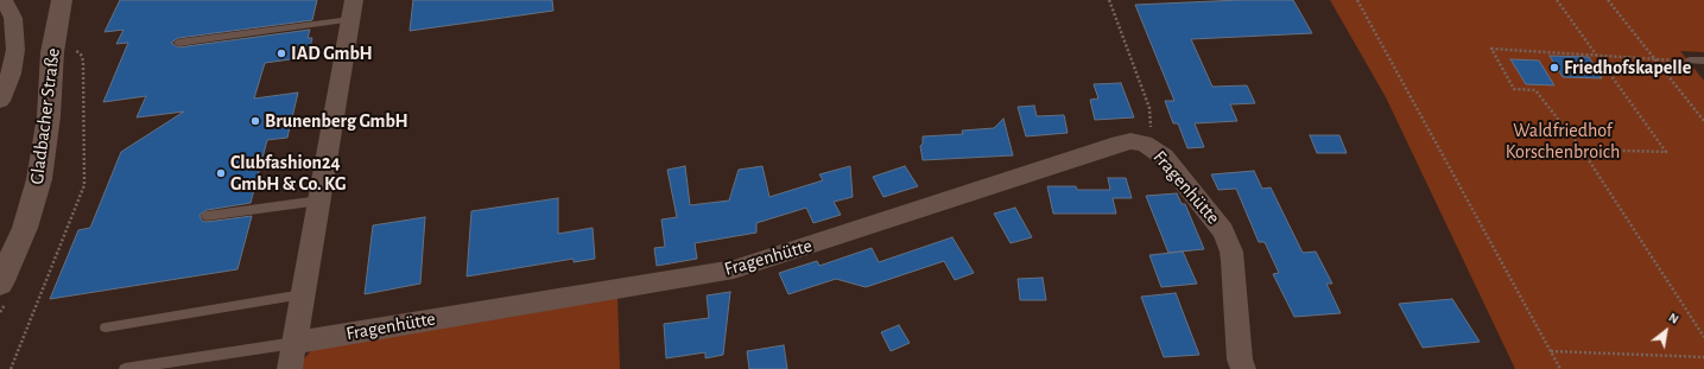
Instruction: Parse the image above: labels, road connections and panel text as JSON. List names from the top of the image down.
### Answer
{
  "streets": {
    "street": ["Gladbacher Straße", "Fragenhütte"]
  },
  "parks": ["Waldfriedhof Korschenbroich"],
  "places": [
    "IAD GmbH",
    "Friedhofskapelle",
    "Brunenberg GmbH",
    "Clubfashion24 GmbH & Co. KG"
  ],
  "north": "top right"
}
